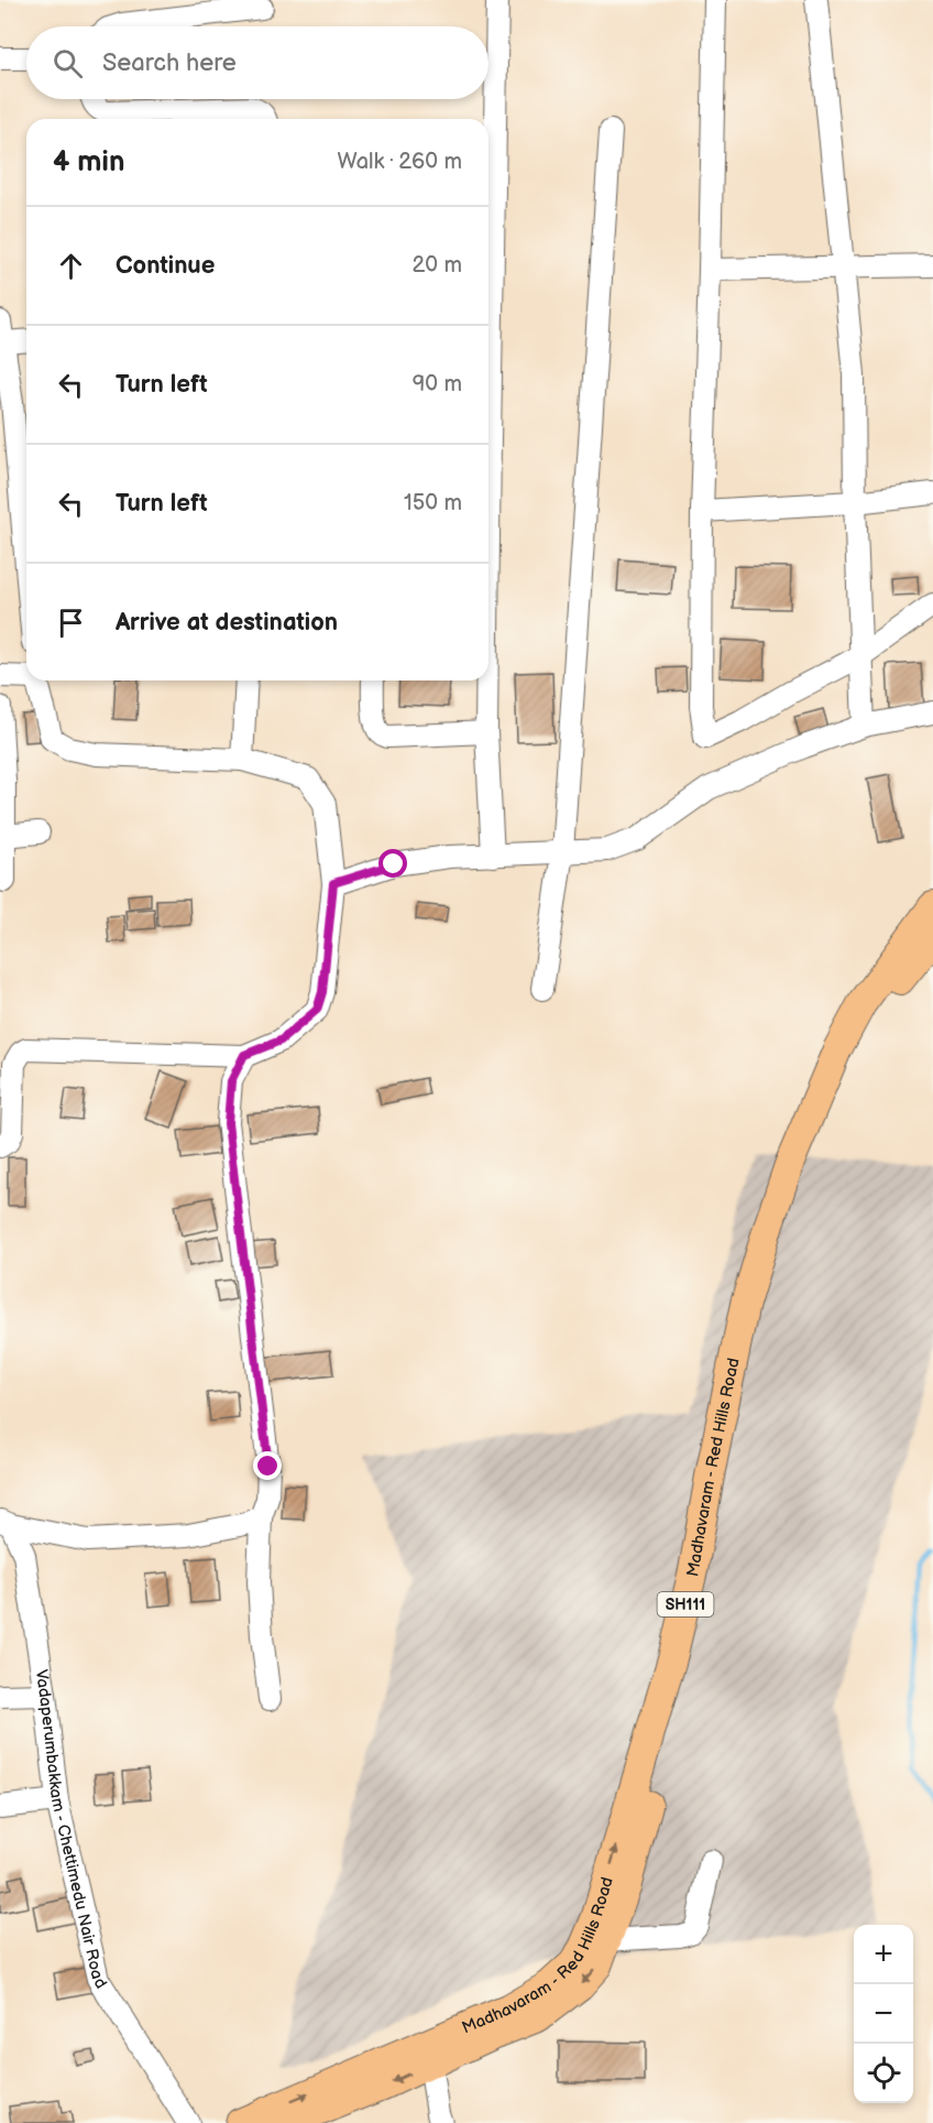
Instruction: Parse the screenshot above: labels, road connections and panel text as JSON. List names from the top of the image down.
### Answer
{
  "streets": {
    "main road": ["Madhavaram - Red Hills Road", "SH111"],
    "street": ["Vadaperumbakkam - Chettimedu Nair Road"]
  },
  "page": {
    "search": "Search here",
    "heading": ["4 min", "Walk · 260 m"],
    "list": [
      ["Continue", "20 m"],
      ["Turn left", "90 m"],
      ["Turn left", "150 m"],
      "Arrive at destination"
    ],
    "map_buttons": ["+", "−"]
  }
}
